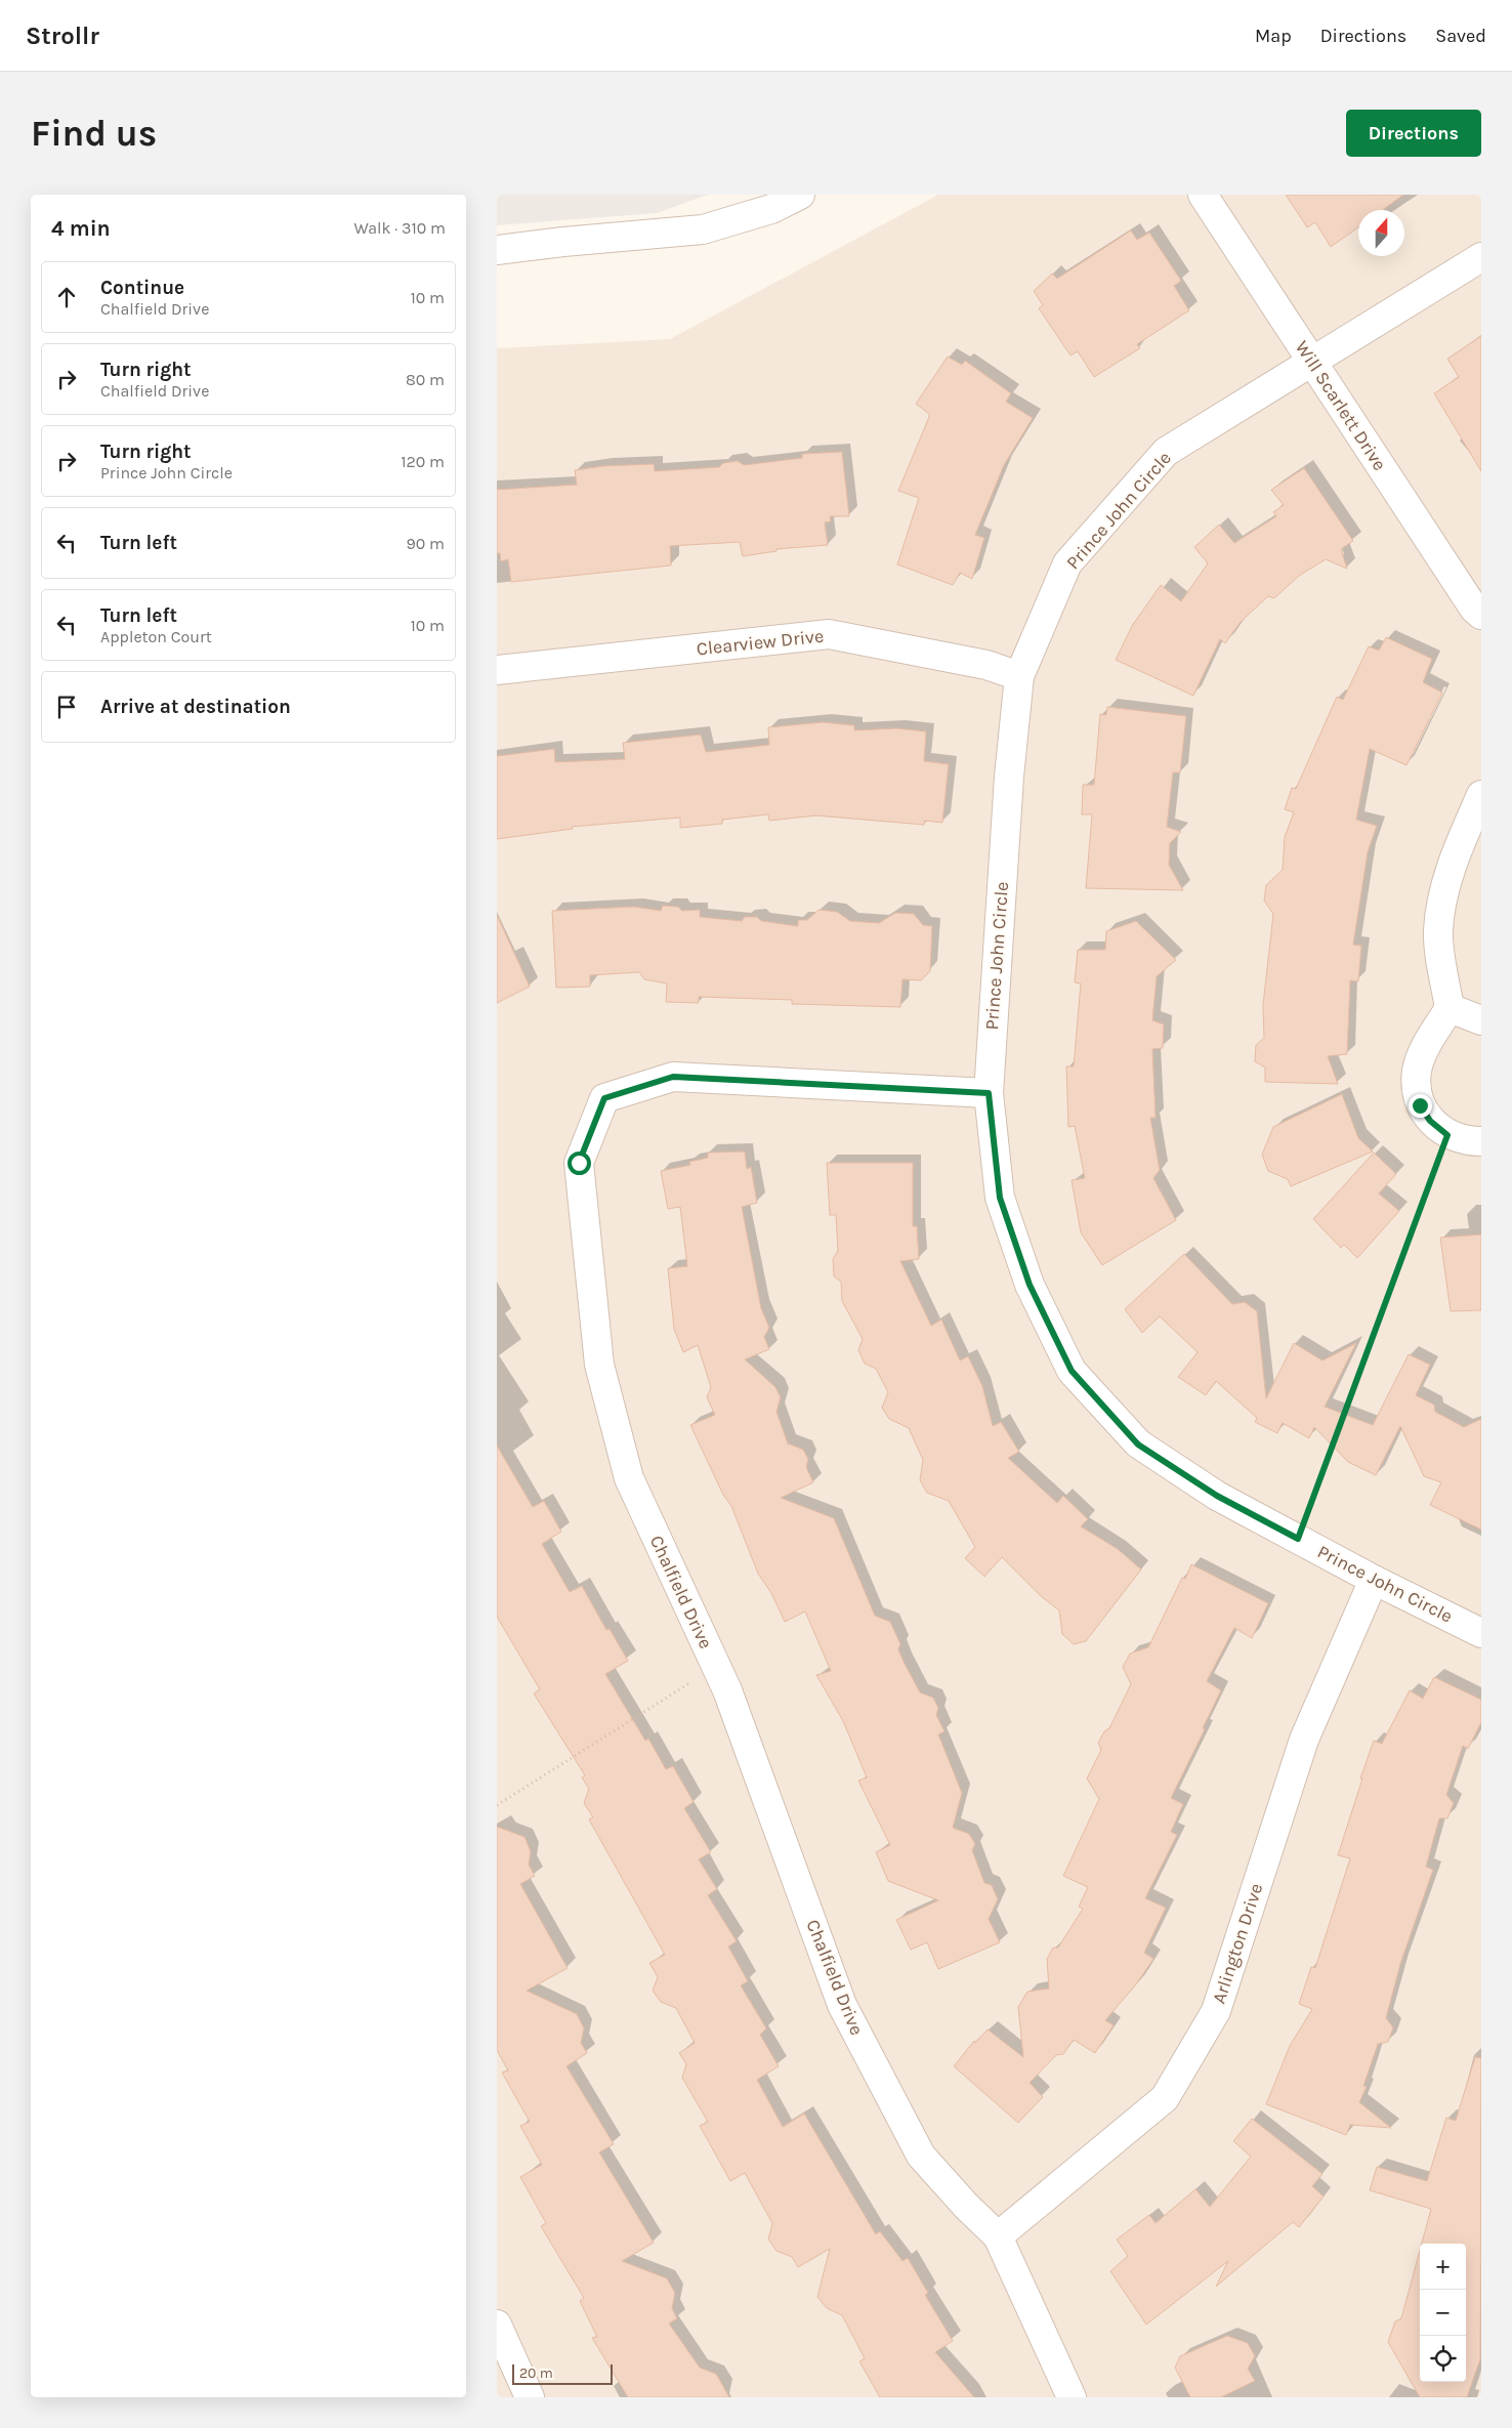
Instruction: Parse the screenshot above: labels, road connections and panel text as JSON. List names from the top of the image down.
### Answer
{
  "streets": {
    "street": [
      "Will Scarlett Drive",
      "Prince John Circle",
      "Clearview Drive",
      "Chalfield Drive",
      "Arlington Drive"
    ]
  },
  "crossings": [
    ["Will Scarlett Drive", "Prince John Circle"],
    ["Prince John Circle", "Clearview Drive"],
    ["Prince John Circle", "Chalfield Drive"],
    ["Prince John Circle", "Arlington Drive"],
    ["Chalfield Drive", "Arlington Drive"]
  ],
  "scale_bar": "20 m",
  "north": "top",
  "page": {
    "header": "Strollr",
    "nav": ["Map", "Directions", "Saved"],
    "buttons": "Directions",
    "title": "Find us",
    "heading": ["4 min", "Walk · 310 m"],
    "list": [
      ["Continue", "Chalfield Drive", "10 m"],
      ["Turn right", "Chalfield Drive", "80 m"],
      ["Turn right", "Prince John Circle", "120 m"],
      ["Turn left", "90 m"],
      ["Turn left", "Appleton Court", "10 m"],
      "Arrive at destination"
    ],
    "map_buttons": ["+", "−"],
    "scale": "20 m"
  }
}
